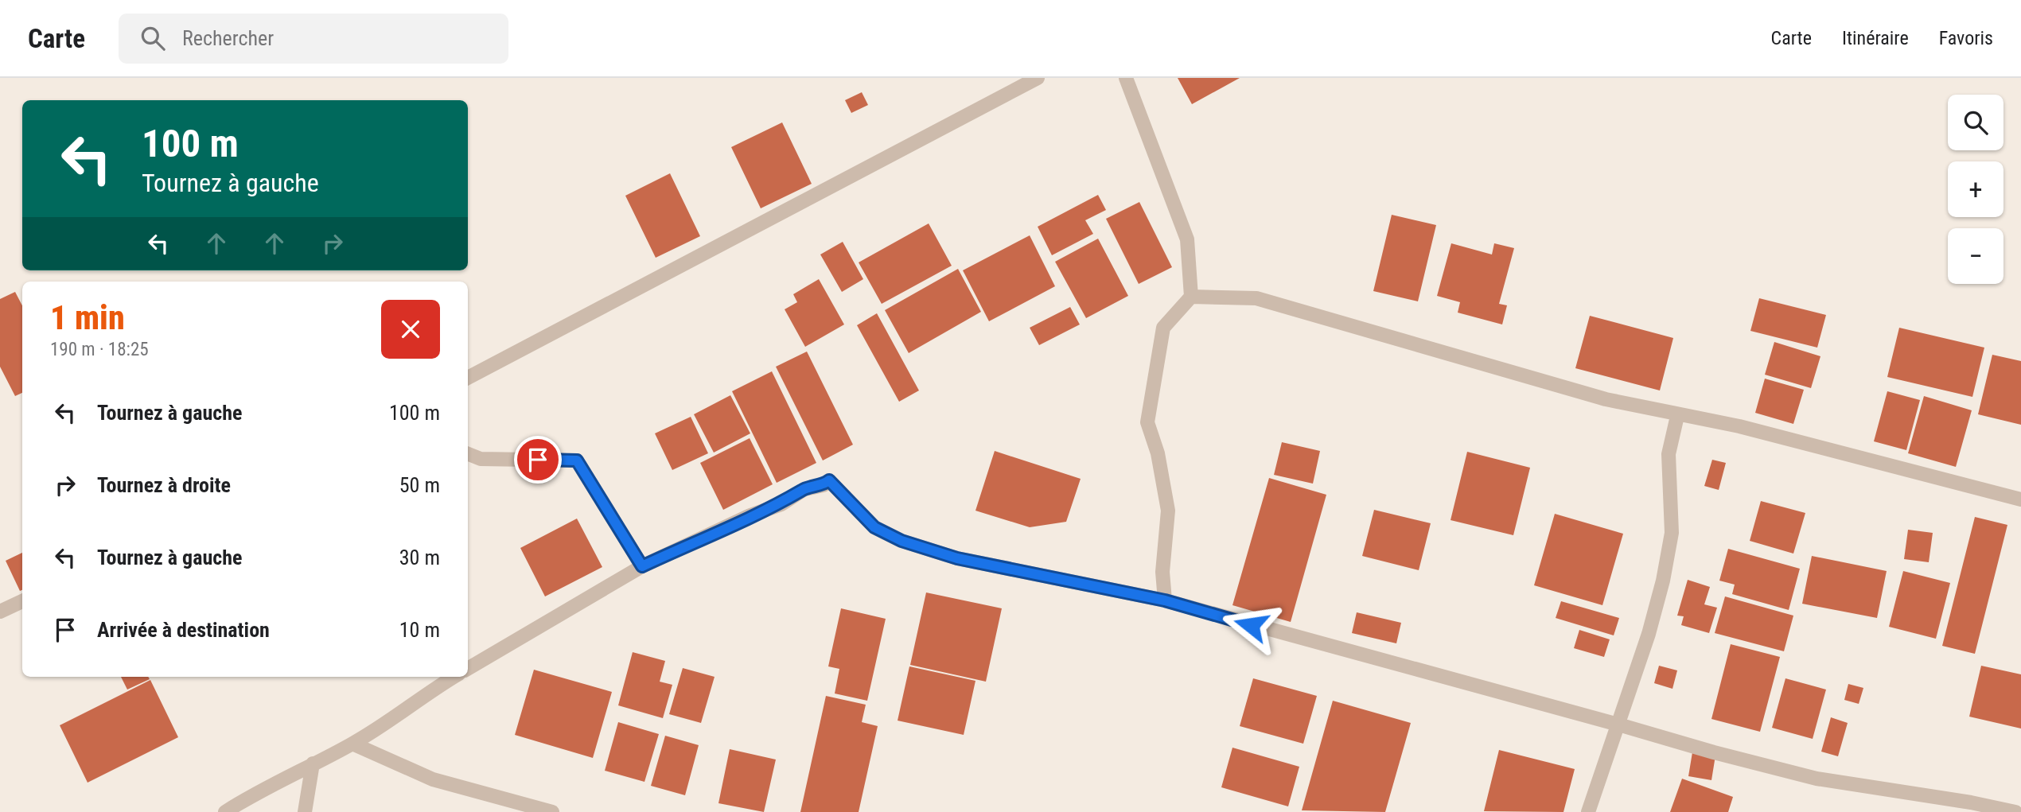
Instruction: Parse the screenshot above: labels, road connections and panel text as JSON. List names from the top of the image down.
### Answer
{
  "page": {
    "header": "Carte",
    "search": "Rechercher",
    "nav": ["Carte", "Itinéraire", "Favoris"],
    "map_buttons": ["+", "−"],
    "turn": ["100 m", "Tournez à gauche"],
    "heading": ["1 min", "190 m · 18:25"],
    "list": [
      {
        "name": "Tournez à gauche",
        "value": "100 m"
      },
      {
        "name": "Tournez à droite",
        "value": "50 m"
      },
      {
        "name": "Tournez à gauche",
        "value": "30 m"
      },
      {
        "name": "Arrivée à destination",
        "value": "10 m"
      }
    ]
  }
}
